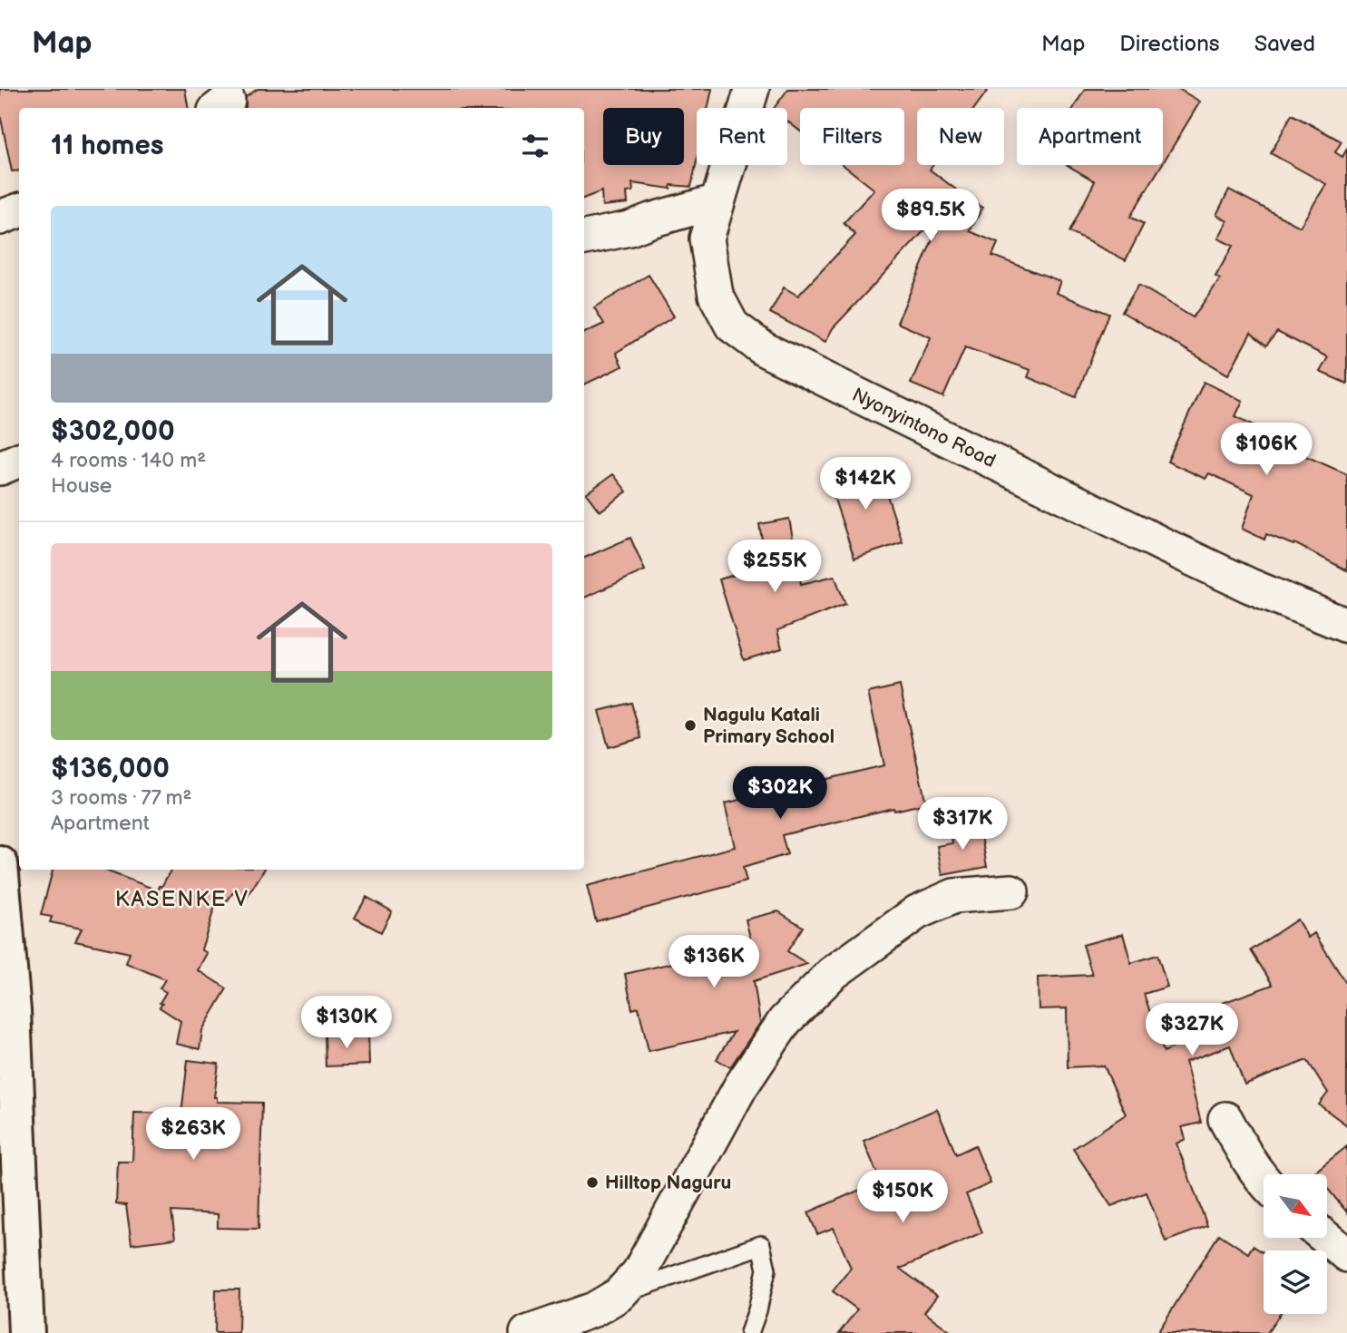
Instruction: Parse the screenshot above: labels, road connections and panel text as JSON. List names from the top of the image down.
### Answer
{
  "streets": {
    "street": ["Nyonyintono Road"]
  },
  "districts": ["KASENKE V"],
  "places": ["Nagulu Katali Primary School", "Hilltop Naguru"],
  "north": "bottom right",
  "page": {
    "header": "Map",
    "nav": ["Map", "Directions", "Saved"],
    "chip": [
      "Buy",
      "Rent",
      "Filters",
      "New",
      "Apartment"
    ],
    "heading": "11 homes",
    "list": [
      {
        "name": "$302,000",
        "note": "4 rooms · 140 m² · House"
      },
      {
        "name": "$136,000",
        "note": "3 rooms · 77 m² · Apartment"
      }
    ],
    "price": [
      "$89.5K",
      "$106K",
      "$142K",
      "$255K",
      "$302K",
      "$317K",
      "$136K",
      "$130K",
      "$327K",
      "$263K",
      "$150K"
    ]
  }
}
